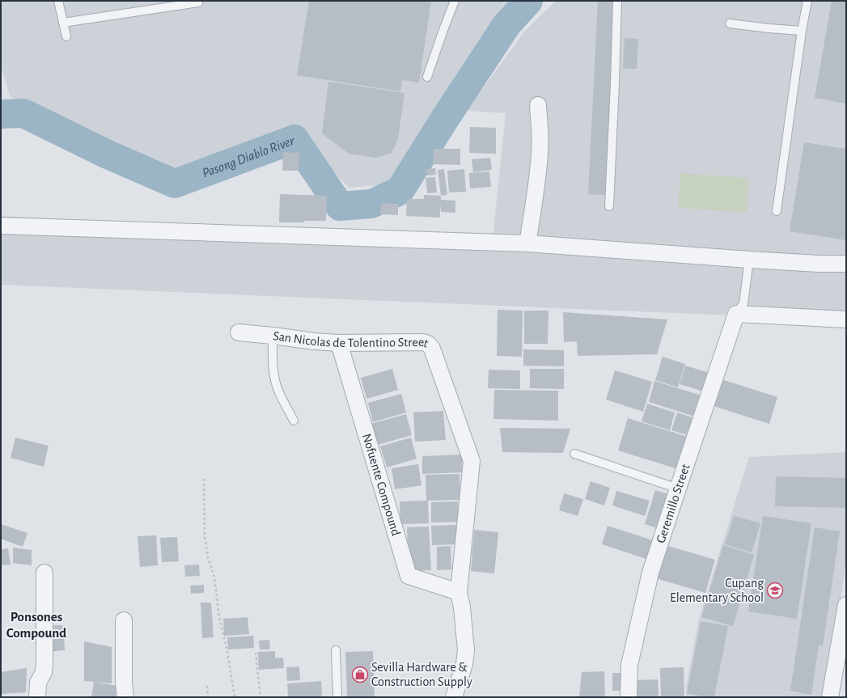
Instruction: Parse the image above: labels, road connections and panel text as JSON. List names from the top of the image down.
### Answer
{
  "streets": {
    "street": ["San Nicolas de Tolentino Street", "Nofuente Compound", "Geremillo Street"]
  },
  "crossings": [
    ["San Nicolas de Tolentino Street", "Nofuente Compound"]
  ],
  "districts": ["Ponsones Compound"],
  "water": ["Pasong Diablo River"],
  "places": {
    "school or university": ["Cupang Elementary School"],
    "shop": ["Sevilla Hardware & Construction Supply"]
  }
}
